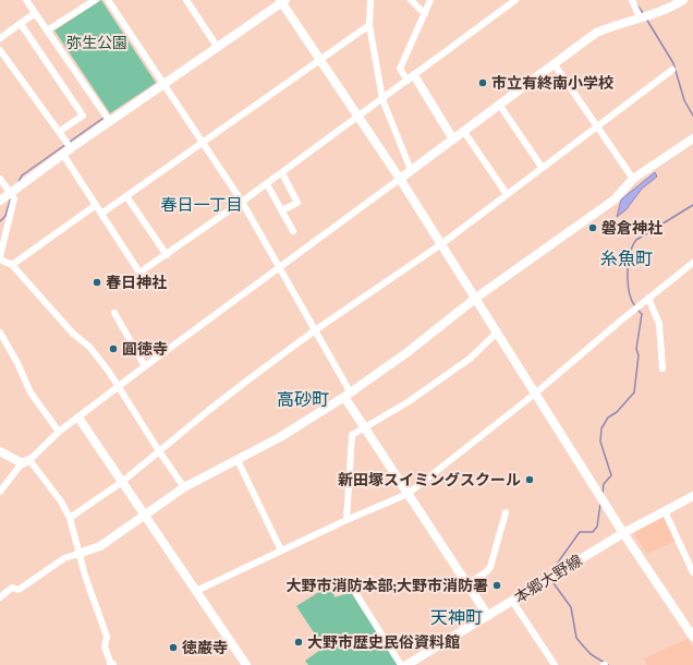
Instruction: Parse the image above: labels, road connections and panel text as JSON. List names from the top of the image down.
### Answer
{
  "streets": {
    "street": ["本郷大野線"]
  },
  "districts": [
    "春日一丁目",
    "糸魚町",
    "高砂町",
    "天神町"
  ],
  "parks": ["弥生公園"],
  "places": [
    "市立有終南小学校",
    "磐倉神社",
    "春日神社",
    "圓徳寺",
    "新田塚スイミングスクール",
    "大野市消防本部;大野市消防署",
    "大野市歴史民俗資料館",
    "徳巌寺"
  ]
}
